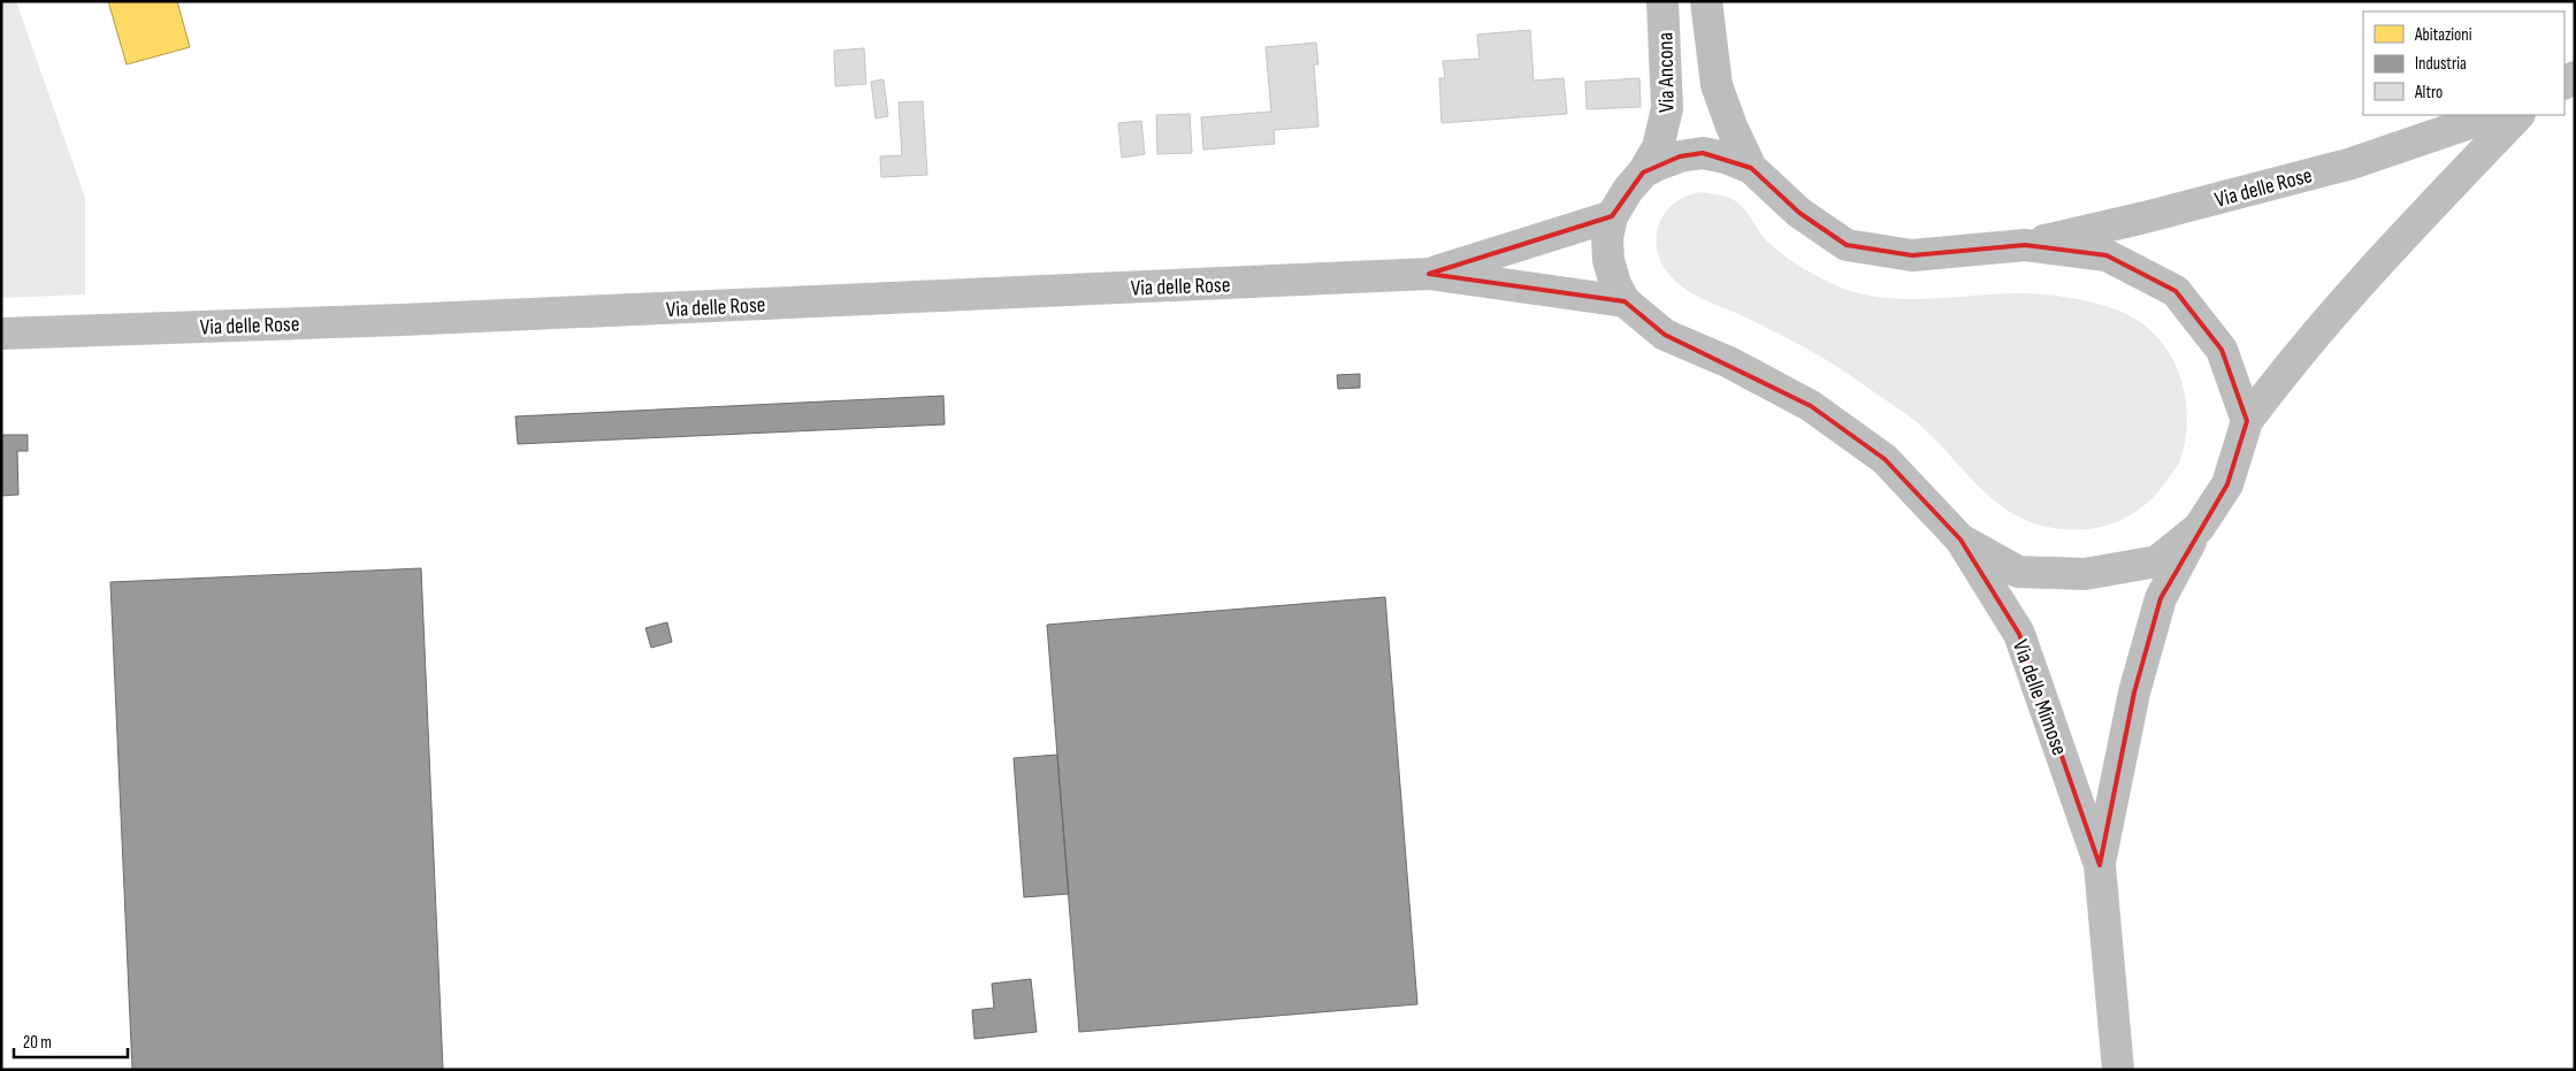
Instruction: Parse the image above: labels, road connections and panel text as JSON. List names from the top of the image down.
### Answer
{
  "streets": {
    "street": ["Via Ancona", "Via delle Rose", "Via delle Mimose"]
  },
  "crossings": [
    ["Via Ancona", "Via delle Rose"]
  ],
  "legend": ["Abitazioni", "Industria", "Altro"],
  "scale_bar": "20 m"
}
